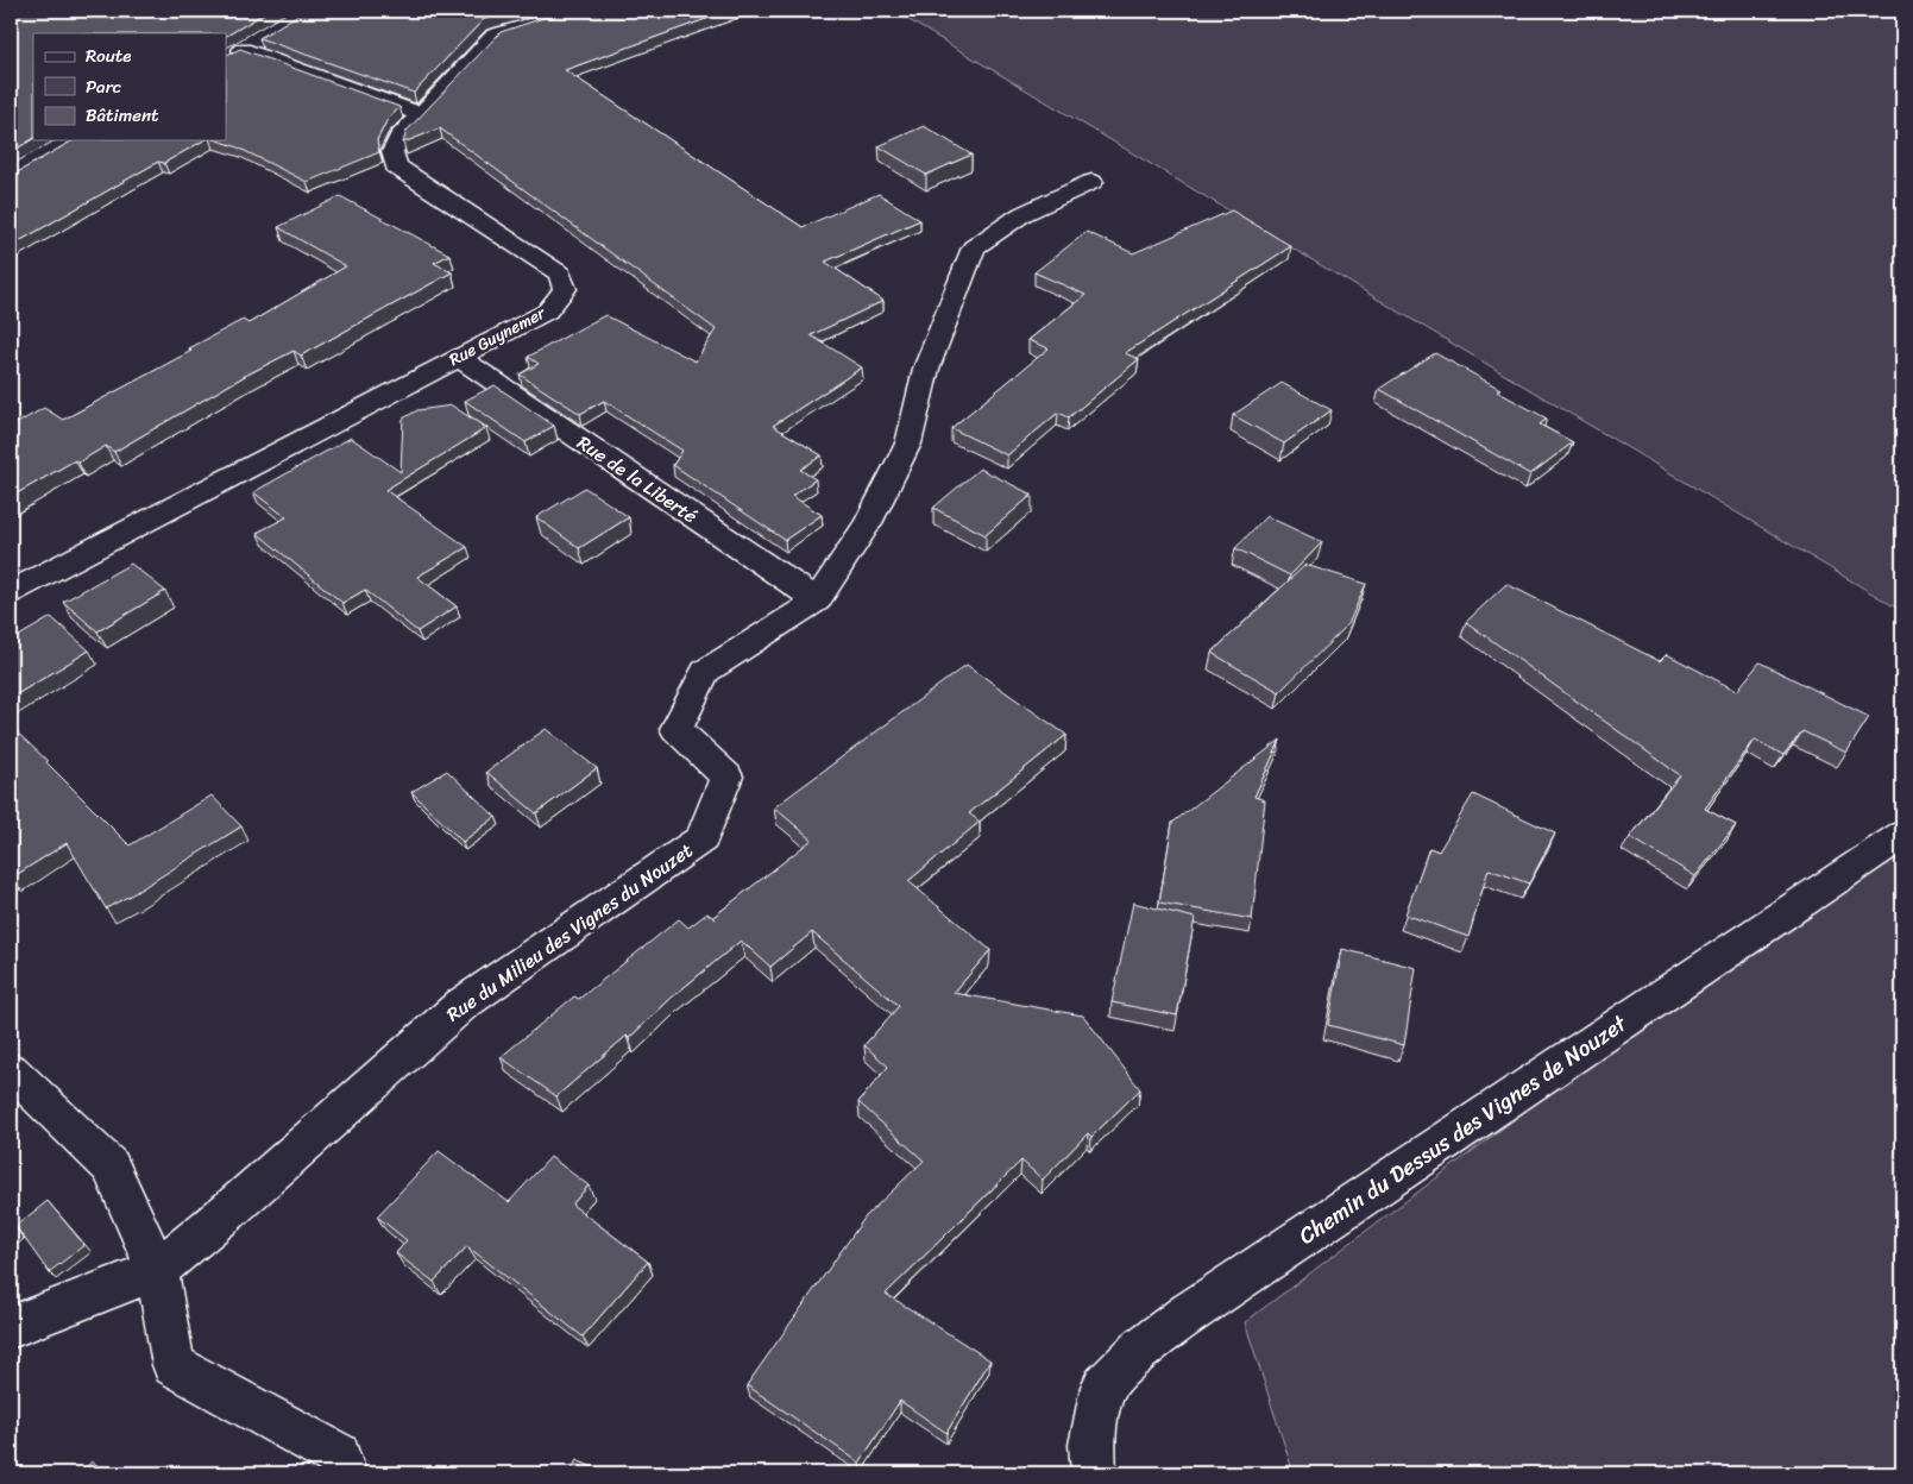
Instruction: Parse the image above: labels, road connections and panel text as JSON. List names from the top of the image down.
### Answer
{
  "streets": {
    "street": [
      "Rue Guynemer",
      "Rue de la Liberté",
      "Rue du Milieu des Vignes du Nouzet",
      "Chemin du Dessus des Vignes de Nouzet"
    ]
  },
  "crossings": [
    ["Rue Guynemer", "Rue de la Liberté"],
    ["Rue de la Liberté", "Rue du Milieu des Vignes du Nouzet"]
  ],
  "legend": ["Route", "Parc", "Bâtiment"]
}
